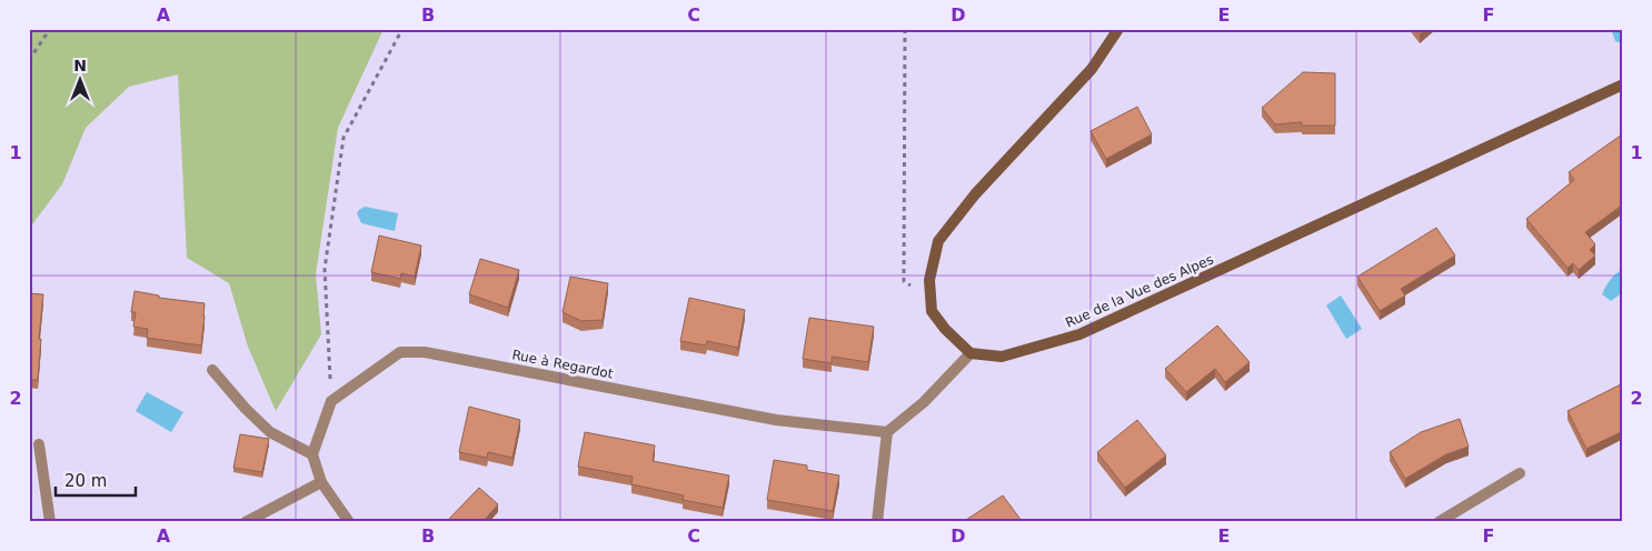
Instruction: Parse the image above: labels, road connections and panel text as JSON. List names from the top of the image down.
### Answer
{
  "streets": {
    "street": ["Rue de la Vue des Alpes", "Rue à Regardot"]
  },
  "scale_bar": "20 m",
  "north": "top",
  "grid": {
    "columns": [
      "A",
      "B",
      "C",
      "D",
      "E",
      "F"
    ],
    "rows": ["1", "2"]
  }
}
